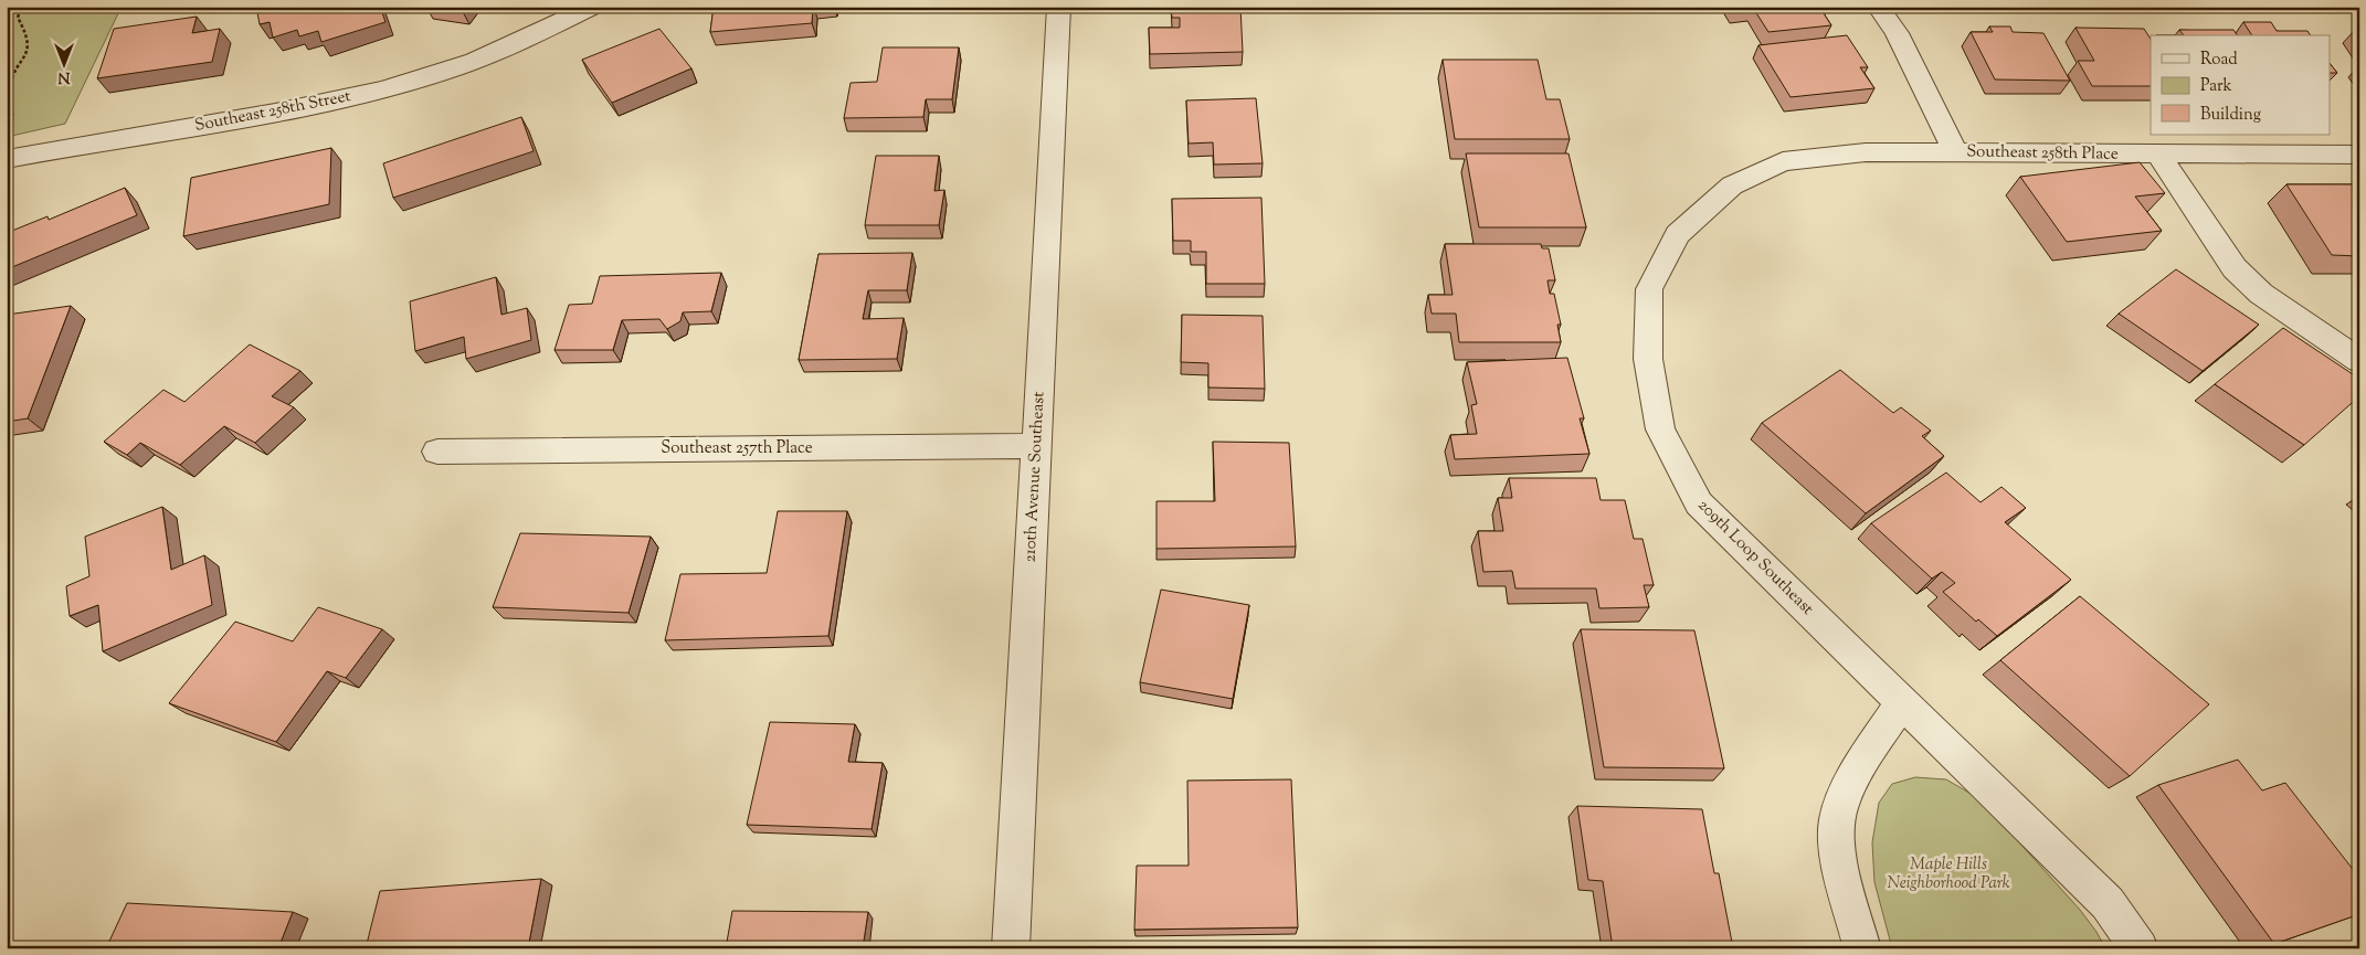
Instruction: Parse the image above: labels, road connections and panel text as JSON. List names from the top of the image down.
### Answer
{
  "streets": {
    "street": [
      "Southeast 258th Street",
      "Southeast 258th Place",
      "Southeast 257th Place",
      "210th Avenue Southeast",
      "209th Loop Southeast"
    ]
  },
  "crossings": [
    ["Southeast 258th Place", "209th Loop Southeast"],
    ["Southeast 257th Place", "210th Avenue Southeast"]
  ],
  "parks": ["Maple Hills Neighborhood Park"],
  "legend": ["Road", "Park", "Building"],
  "north": "bottom"
}
